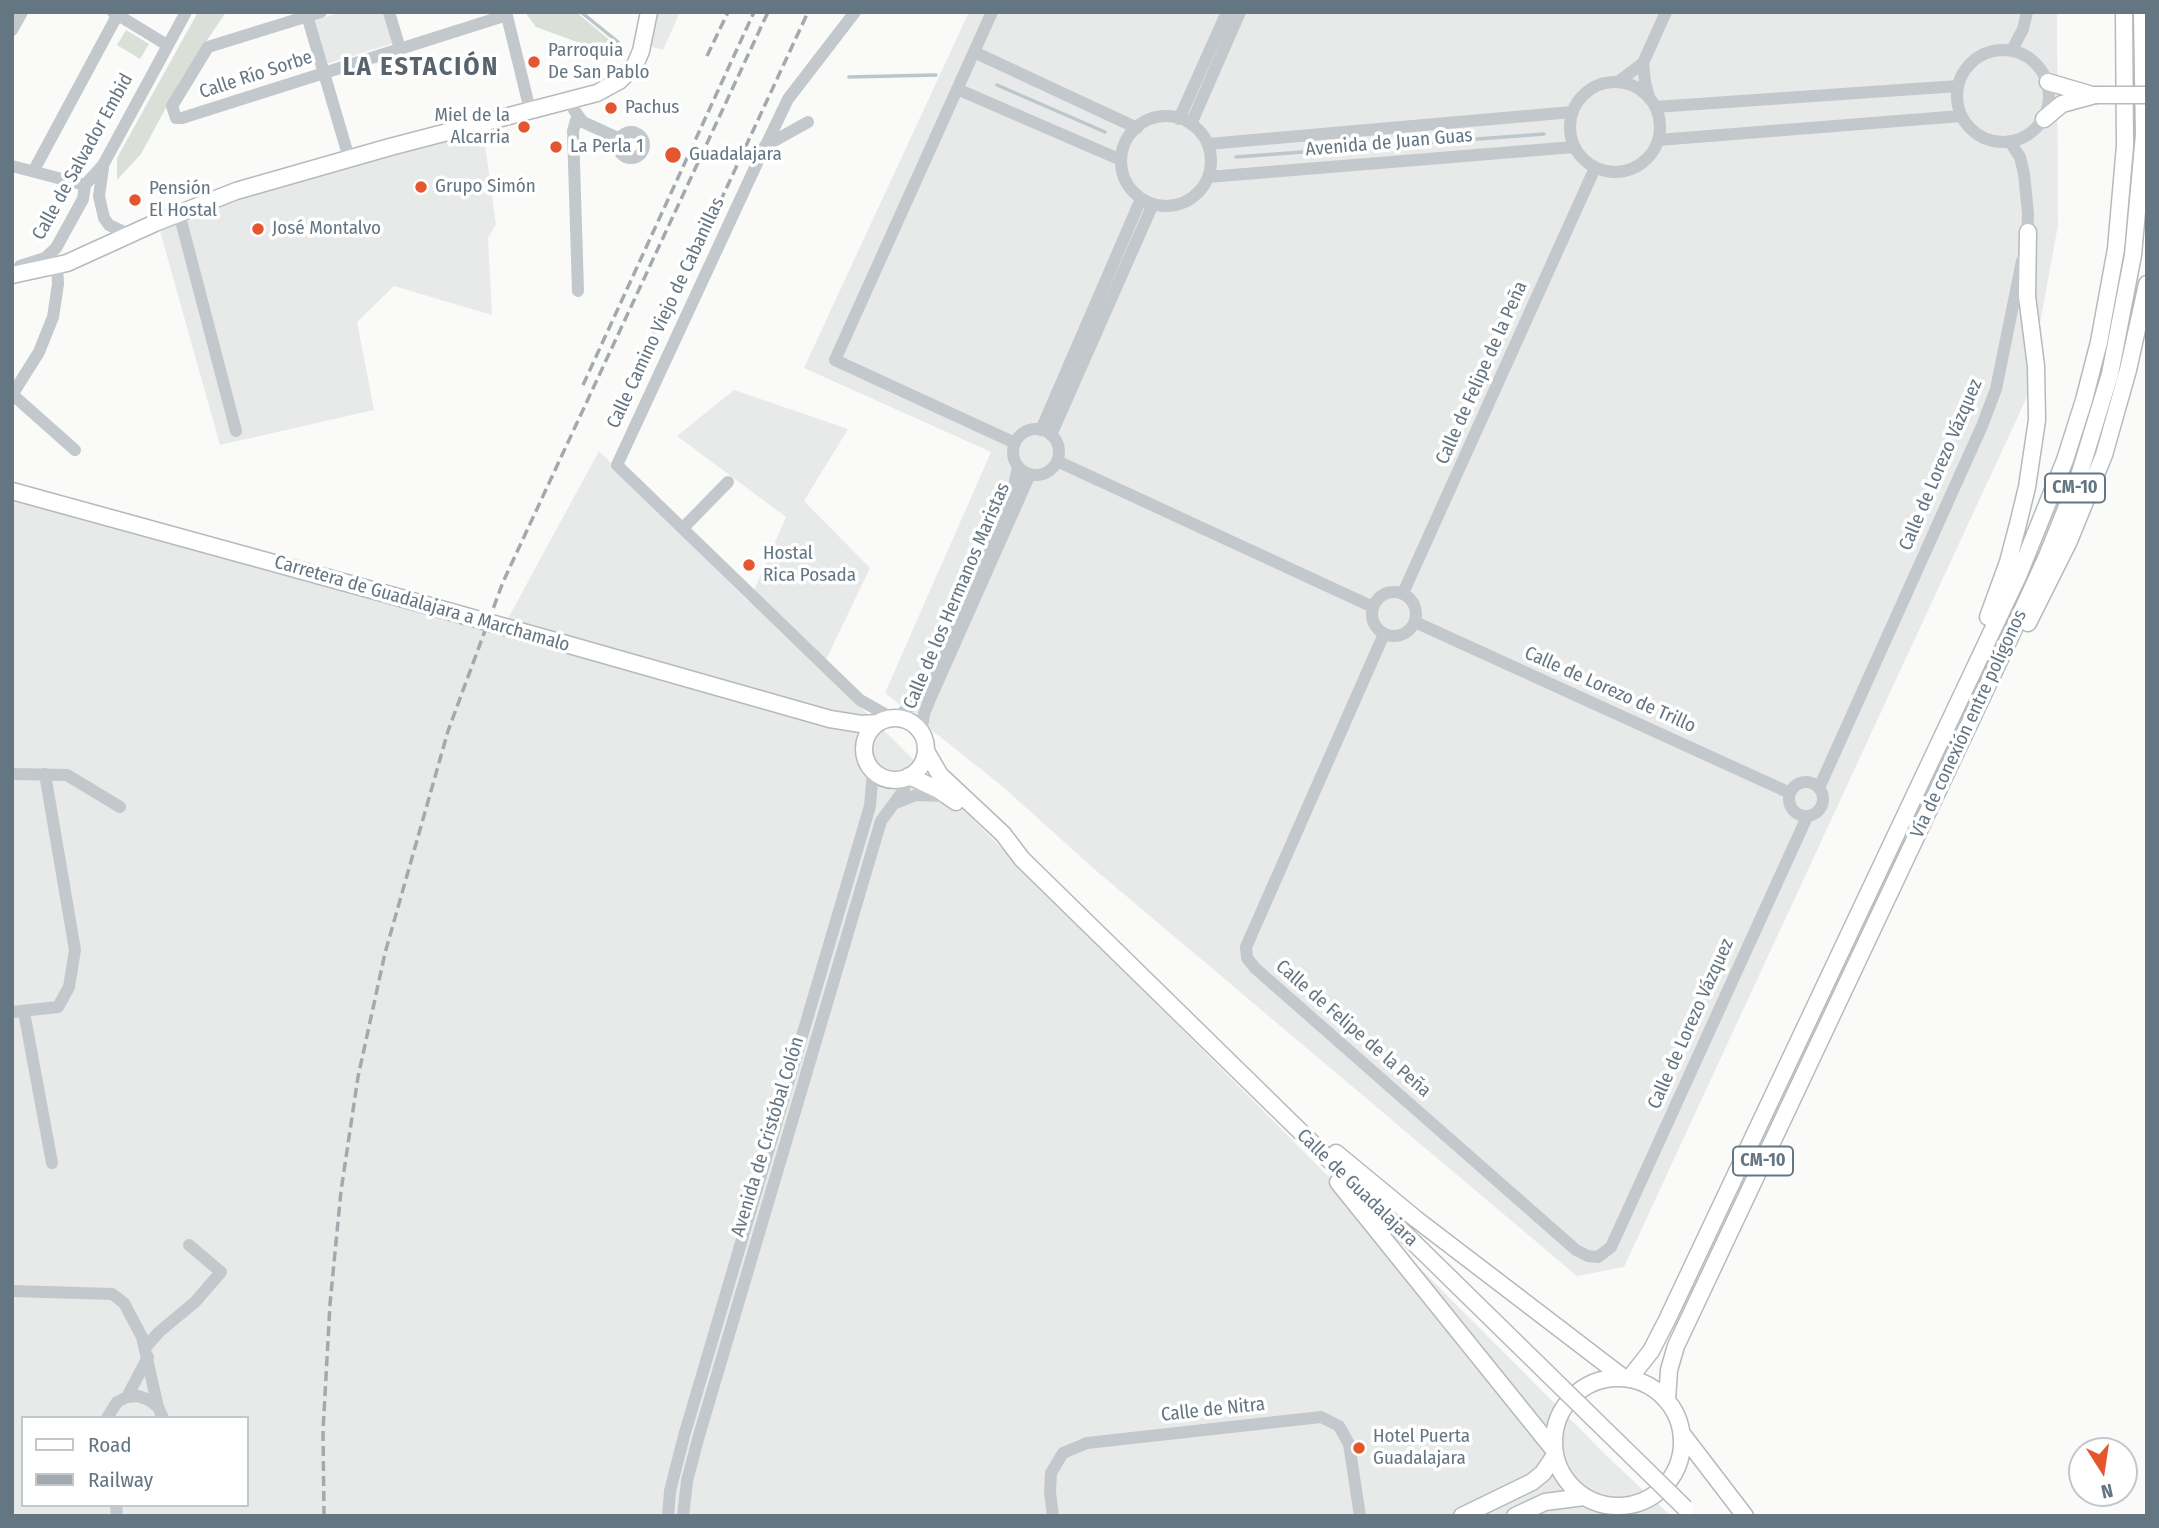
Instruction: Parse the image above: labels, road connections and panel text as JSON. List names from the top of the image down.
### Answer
{
  "streets": {
    "main road": [
      "CM-10",
      "Carretera de Guadalajara a Marchamalo",
      "Vía de conexión entre polígonos",
      "Calle de Guadalajara"
    ],
    "street": [
      "Calle Río Sorbe",
      "Avenida de Juan Guas",
      "Calle de Salvador Embid",
      "Calle Camino Viejo de Cabanillas",
      "Calle de Felipe de la Peña",
      "Calle de Lorezo Vázquez",
      "Calle de los Hermanos Maristas",
      "Calle de Lorezo de Trillo",
      "Avenida de Cristóbal Colón",
      "Calle de Nitra"
    ]
  },
  "crossings": [
    ["Avenida de Juan Guas", "Calle de Felipe de la Peña"],
    ["Calle de Felipe de la Peña", "Calle de Lorezo Vázquez"],
    ["Calle de Felipe de la Peña", "Calle de Lorezo de Trillo"],
    ["Calle de Lorezo Vázquez", "CM-10"],
    ["Calle de Lorezo Vázquez", "Calle de Lorezo de Trillo"],
    ["CM-10", "Vía de conexión entre polígonos"],
    ["Calle de los Hermanos Maristas", "Carretera de Guadalajara a Marchamalo"],
    ["Calle de los Hermanos Maristas", "Avenida de Cristóbal Colón"],
    ["Calle de los Hermanos Maristas", "Calle de Guadalajara"],
    ["Carretera de Guadalajara a Marchamalo", "Avenida de Cristóbal Colón"],
    ["Carretera de Guadalajara a Marchamalo", "Calle de Guadalajara"],
    ["Avenida de Cristóbal Colón", "Calle de Guadalajara"]
  ],
  "districts": ["LA ESTACIÓN"],
  "places": [
    "Parroquia De San Pablo",
    "Pachus",
    "Miel de la Alcarria",
    "La Perla 1",
    "Guadalajara",
    "Grupo Simón",
    "Pensión El Hostal",
    "José Montalvo",
    "Hostal Rica Posada",
    "Hotel Puerta Guadalajara"
  ],
  "legend": ["Road", "Railway"],
  "north": "bottom"
}
